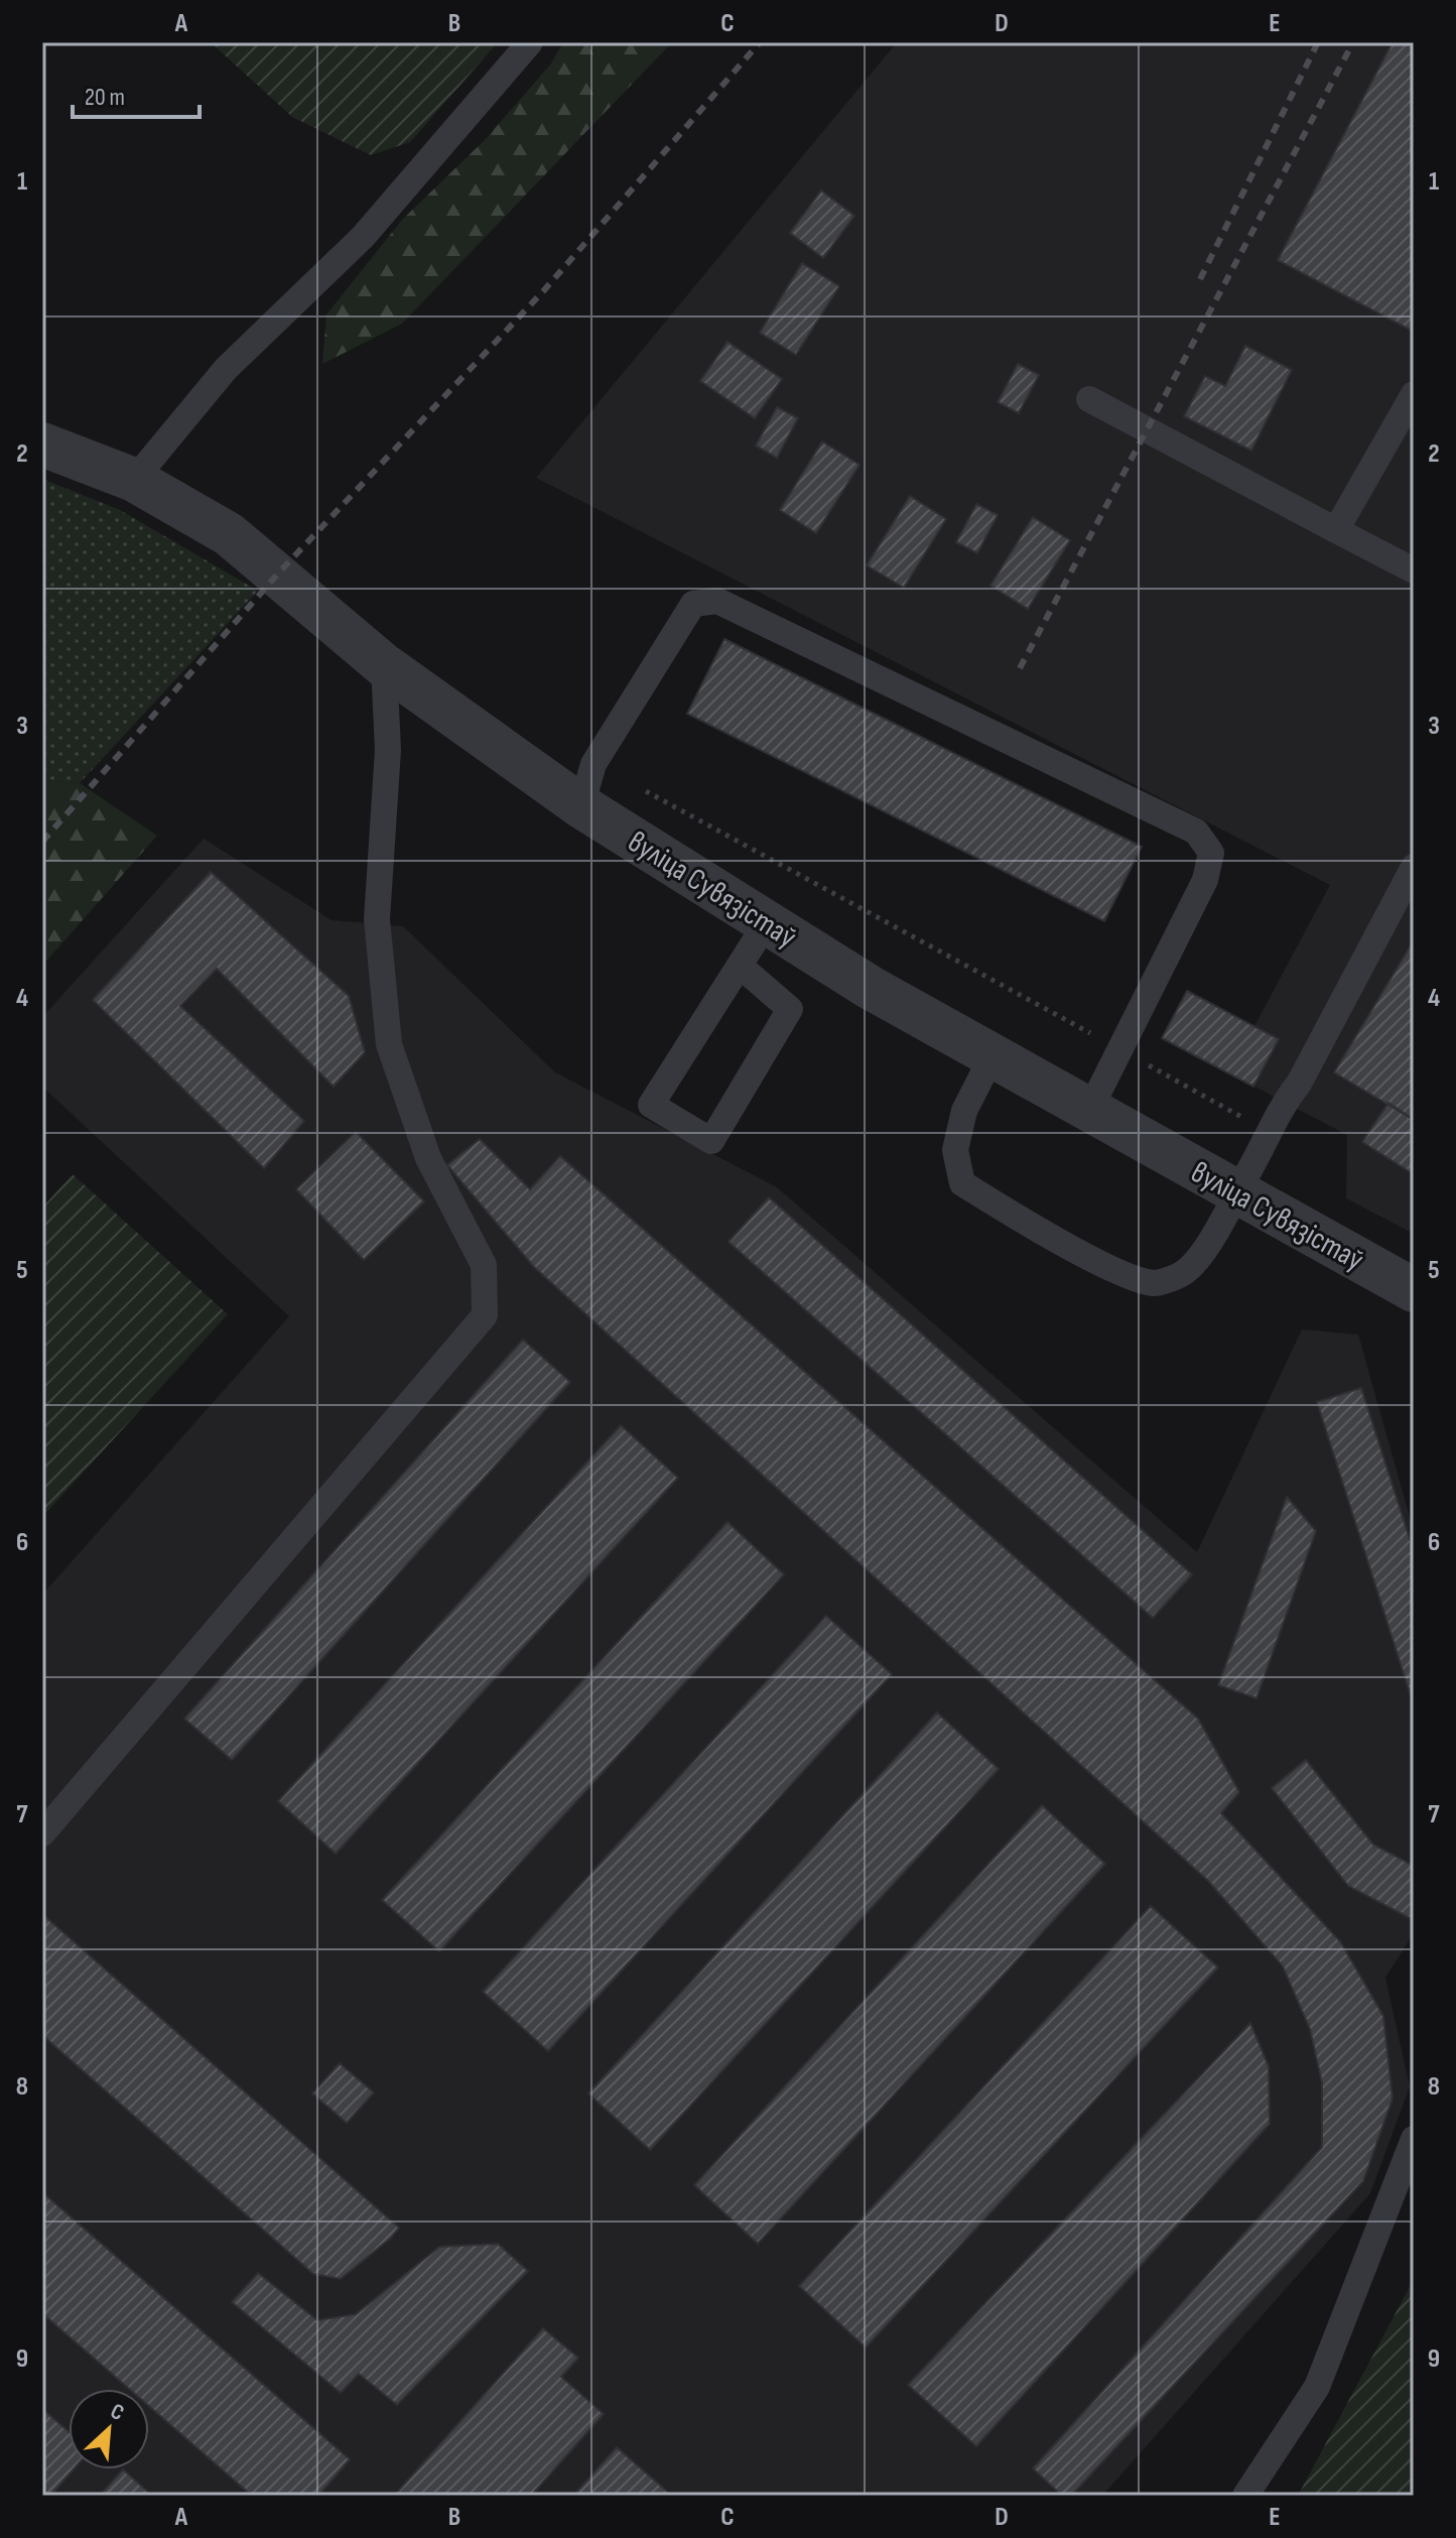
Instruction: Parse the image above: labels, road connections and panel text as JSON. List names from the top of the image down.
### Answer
{
  "streets": {
    "street": ["вуліца Сувязістаў"]
  },
  "scale_bar": "20 m",
  "north": "top right",
  "grid": {
    "columns": [
      "A",
      "B",
      "C",
      "D",
      "E"
    ],
    "rows": [
      "1",
      "2",
      "3",
      "4",
      "5",
      "6",
      "7",
      "8",
      "9"
    ]
  }
}
